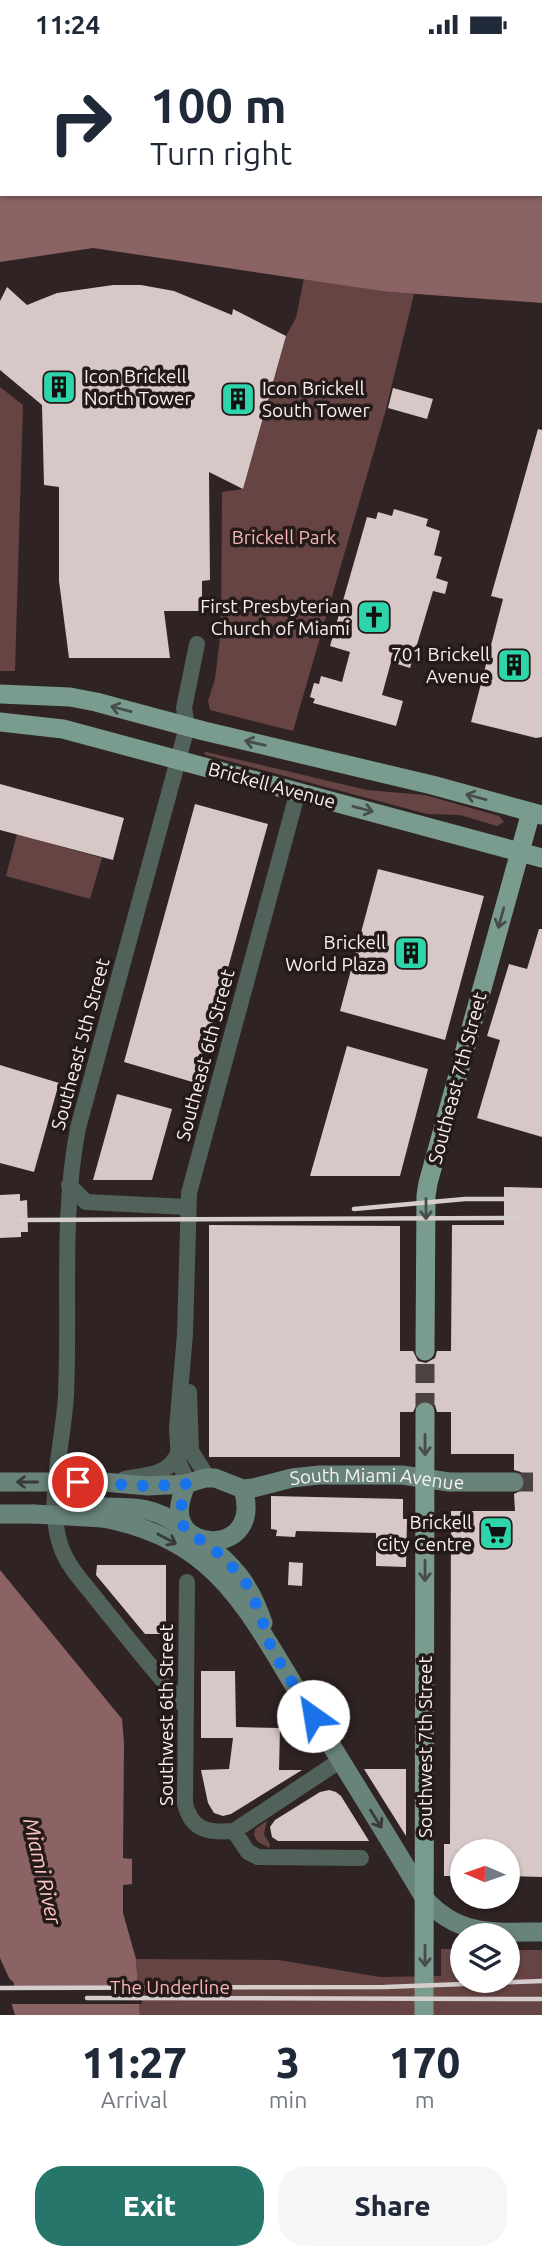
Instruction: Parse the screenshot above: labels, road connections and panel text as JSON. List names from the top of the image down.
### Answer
{
  "streets": {
    "main road": [
      "Brickell Avenue",
      "Southeast 7th Street",
      "South Miami Avenue",
      "Southwest 7th Street"
    ],
    "street": ["Southeast 5th Street", "Southeast 6th Street", "Southwest 6th Street"]
  },
  "crossings": [
    ["Brickell Avenue", "Southeast 5th Street"],
    ["Brickell Avenue", "Southeast 6th Street"],
    ["Brickell Avenue", "Southeast 7th Street"],
    ["Southeast 5th Street", "Southwest 6th Street"],
    ["Southeast 6th Street", "South Miami Avenue"],
    ["South Miami Avenue", "Southwest 7th Street"]
  ],
  "one_way": ["Southeast 7th Street", "Southwest 7th Street"],
  "water": ["Miami River"],
  "parks": ["Brickell Park", "The Underline"],
  "places": {
    "building": [
      "Icon Brickell North Tower",
      "Icon Brickell South Tower",
      "701 Brickell Avenue",
      "Brickell World Plaza"
    ],
    "church": ["First Presbyterian Church of Miami"],
    "supermarket": ["Brickell City Centre"]
  },
  "north": "left",
  "page": {
    "status": "11:24",
    "turn": ["100 m", "Turn right"],
    "eta": [
      "11:27",
      "Arrival",
      "3",
      "min",
      "170",
      "m"
    ],
    "buttons": ["Exit", "Share"]
  }
}
